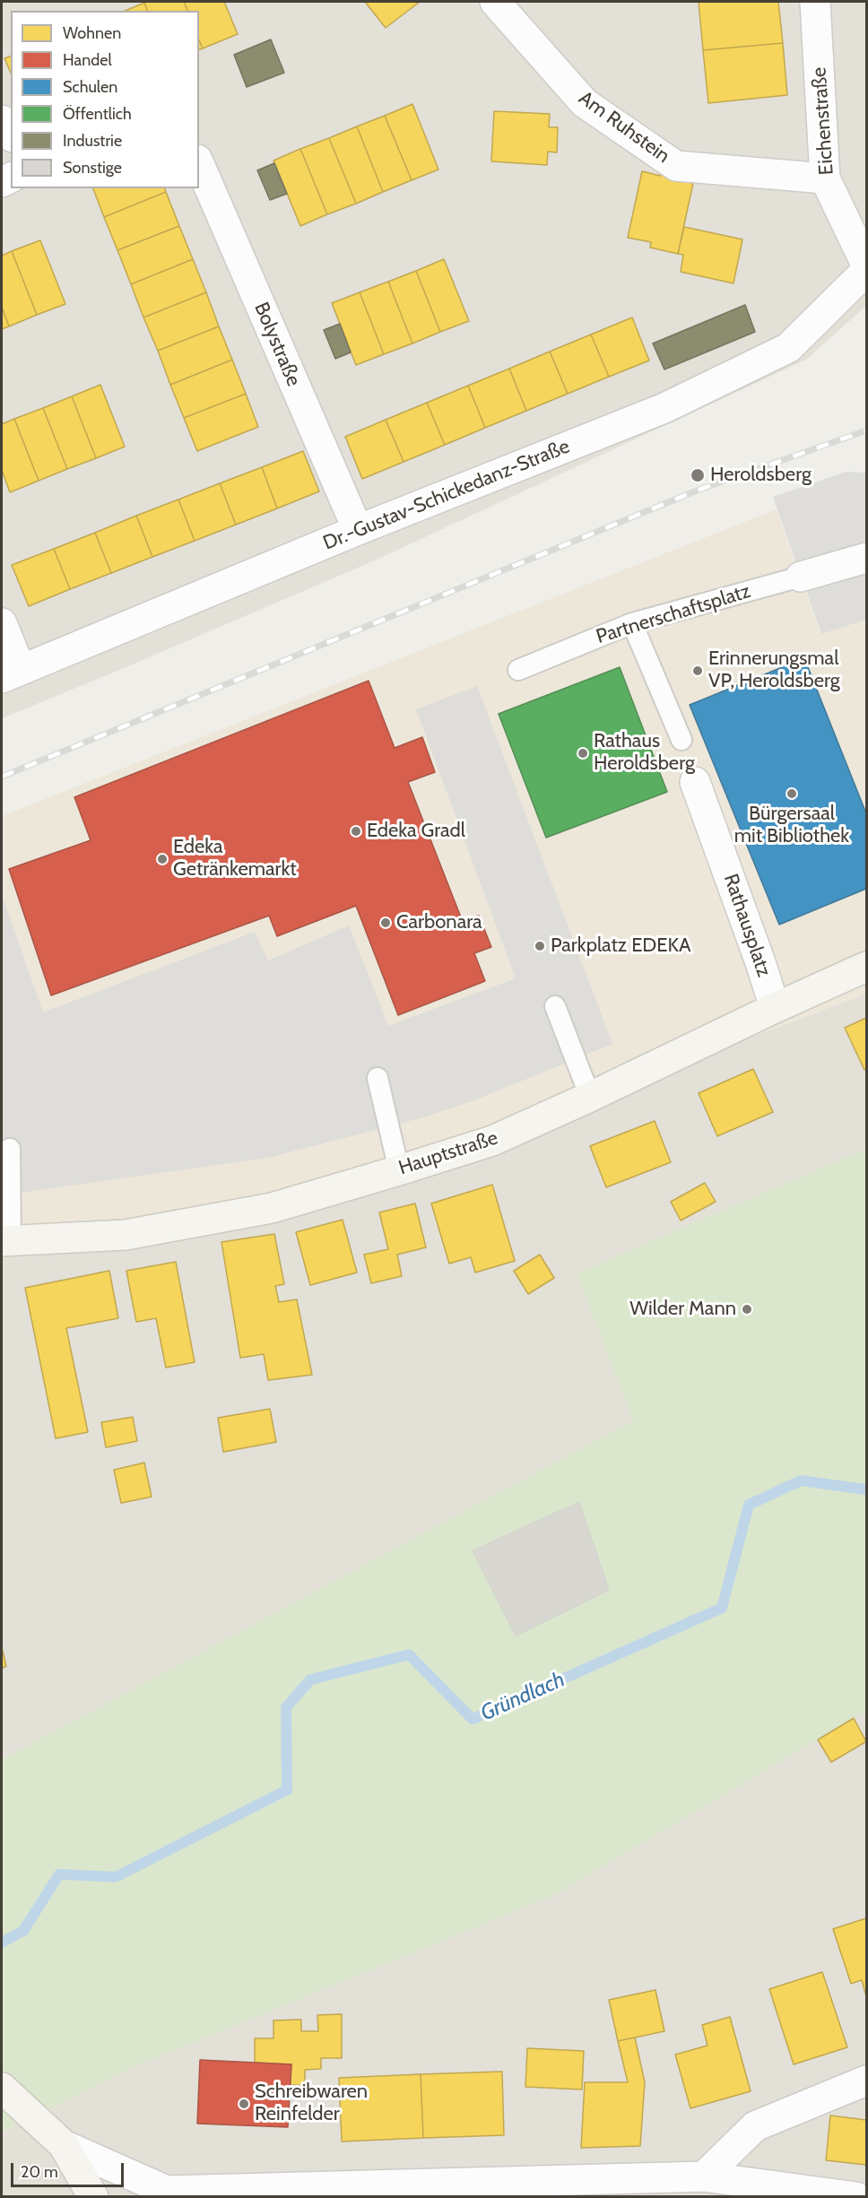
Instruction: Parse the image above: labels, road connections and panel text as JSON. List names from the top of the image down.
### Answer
{
  "streets": {
    "street": [
      "Eichenstraße",
      "Am Ruhstein",
      "Bolystraße",
      "Dr.-Gustav-Schickedanz-Straße",
      "Rathausplatz",
      "Hauptstraße"
    ],
    "lane": ["Partnerschaftsplatz"]
  },
  "crossings": [
    ["Eichenstraße", "Am Ruhstein"],
    ["Bolystraße", "Dr.-Gustav-Schickedanz-Straße"],
    ["Rathausplatz", "Hauptstraße"]
  ],
  "water": ["Gründlach"],
  "places": [
    "Heroldsberg",
    "Erinnerungsmal VP, Heroldsberg",
    "Rathaus Heroldsberg",
    "Bürgersaal mit Bibliothek",
    "Edeka Gradl",
    "Edeka Getränkemarkt",
    "Carbonara",
    "Parkplatz EDEKA",
    "Wilder Mann",
    "Schreibwaren Reinfelder"
  ],
  "legend": [
    "Wohnen",
    "Handel",
    "Schulen",
    "Öffentlich",
    "Industrie",
    "Sonstige"
  ],
  "scale_bar": "20 m"
}
